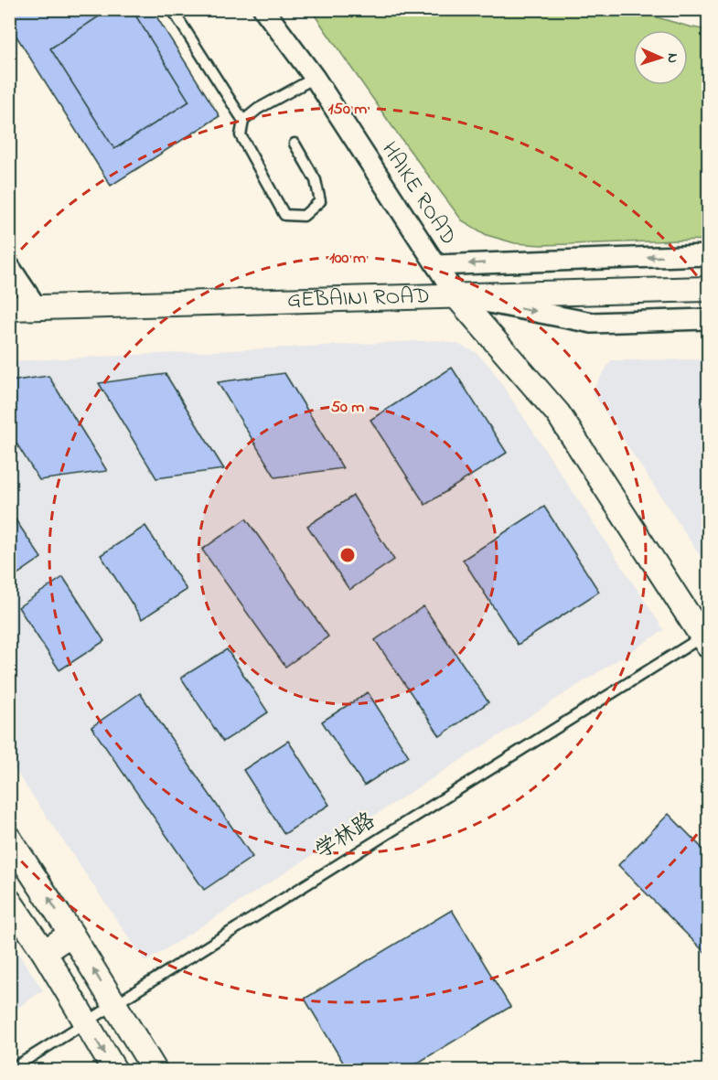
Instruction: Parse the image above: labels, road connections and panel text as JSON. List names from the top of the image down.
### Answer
{
  "streets": {
    "street": ["HAIKE ROAD", "GEBAINI ROAD"],
    "lane": ["学林路"]
  },
  "crossings": [
    ["HAIKE ROAD", "GEBAINI ROAD"]
  ],
  "north": "right",
  "rings": ["150 m", "100 m", "50 m"]
}
